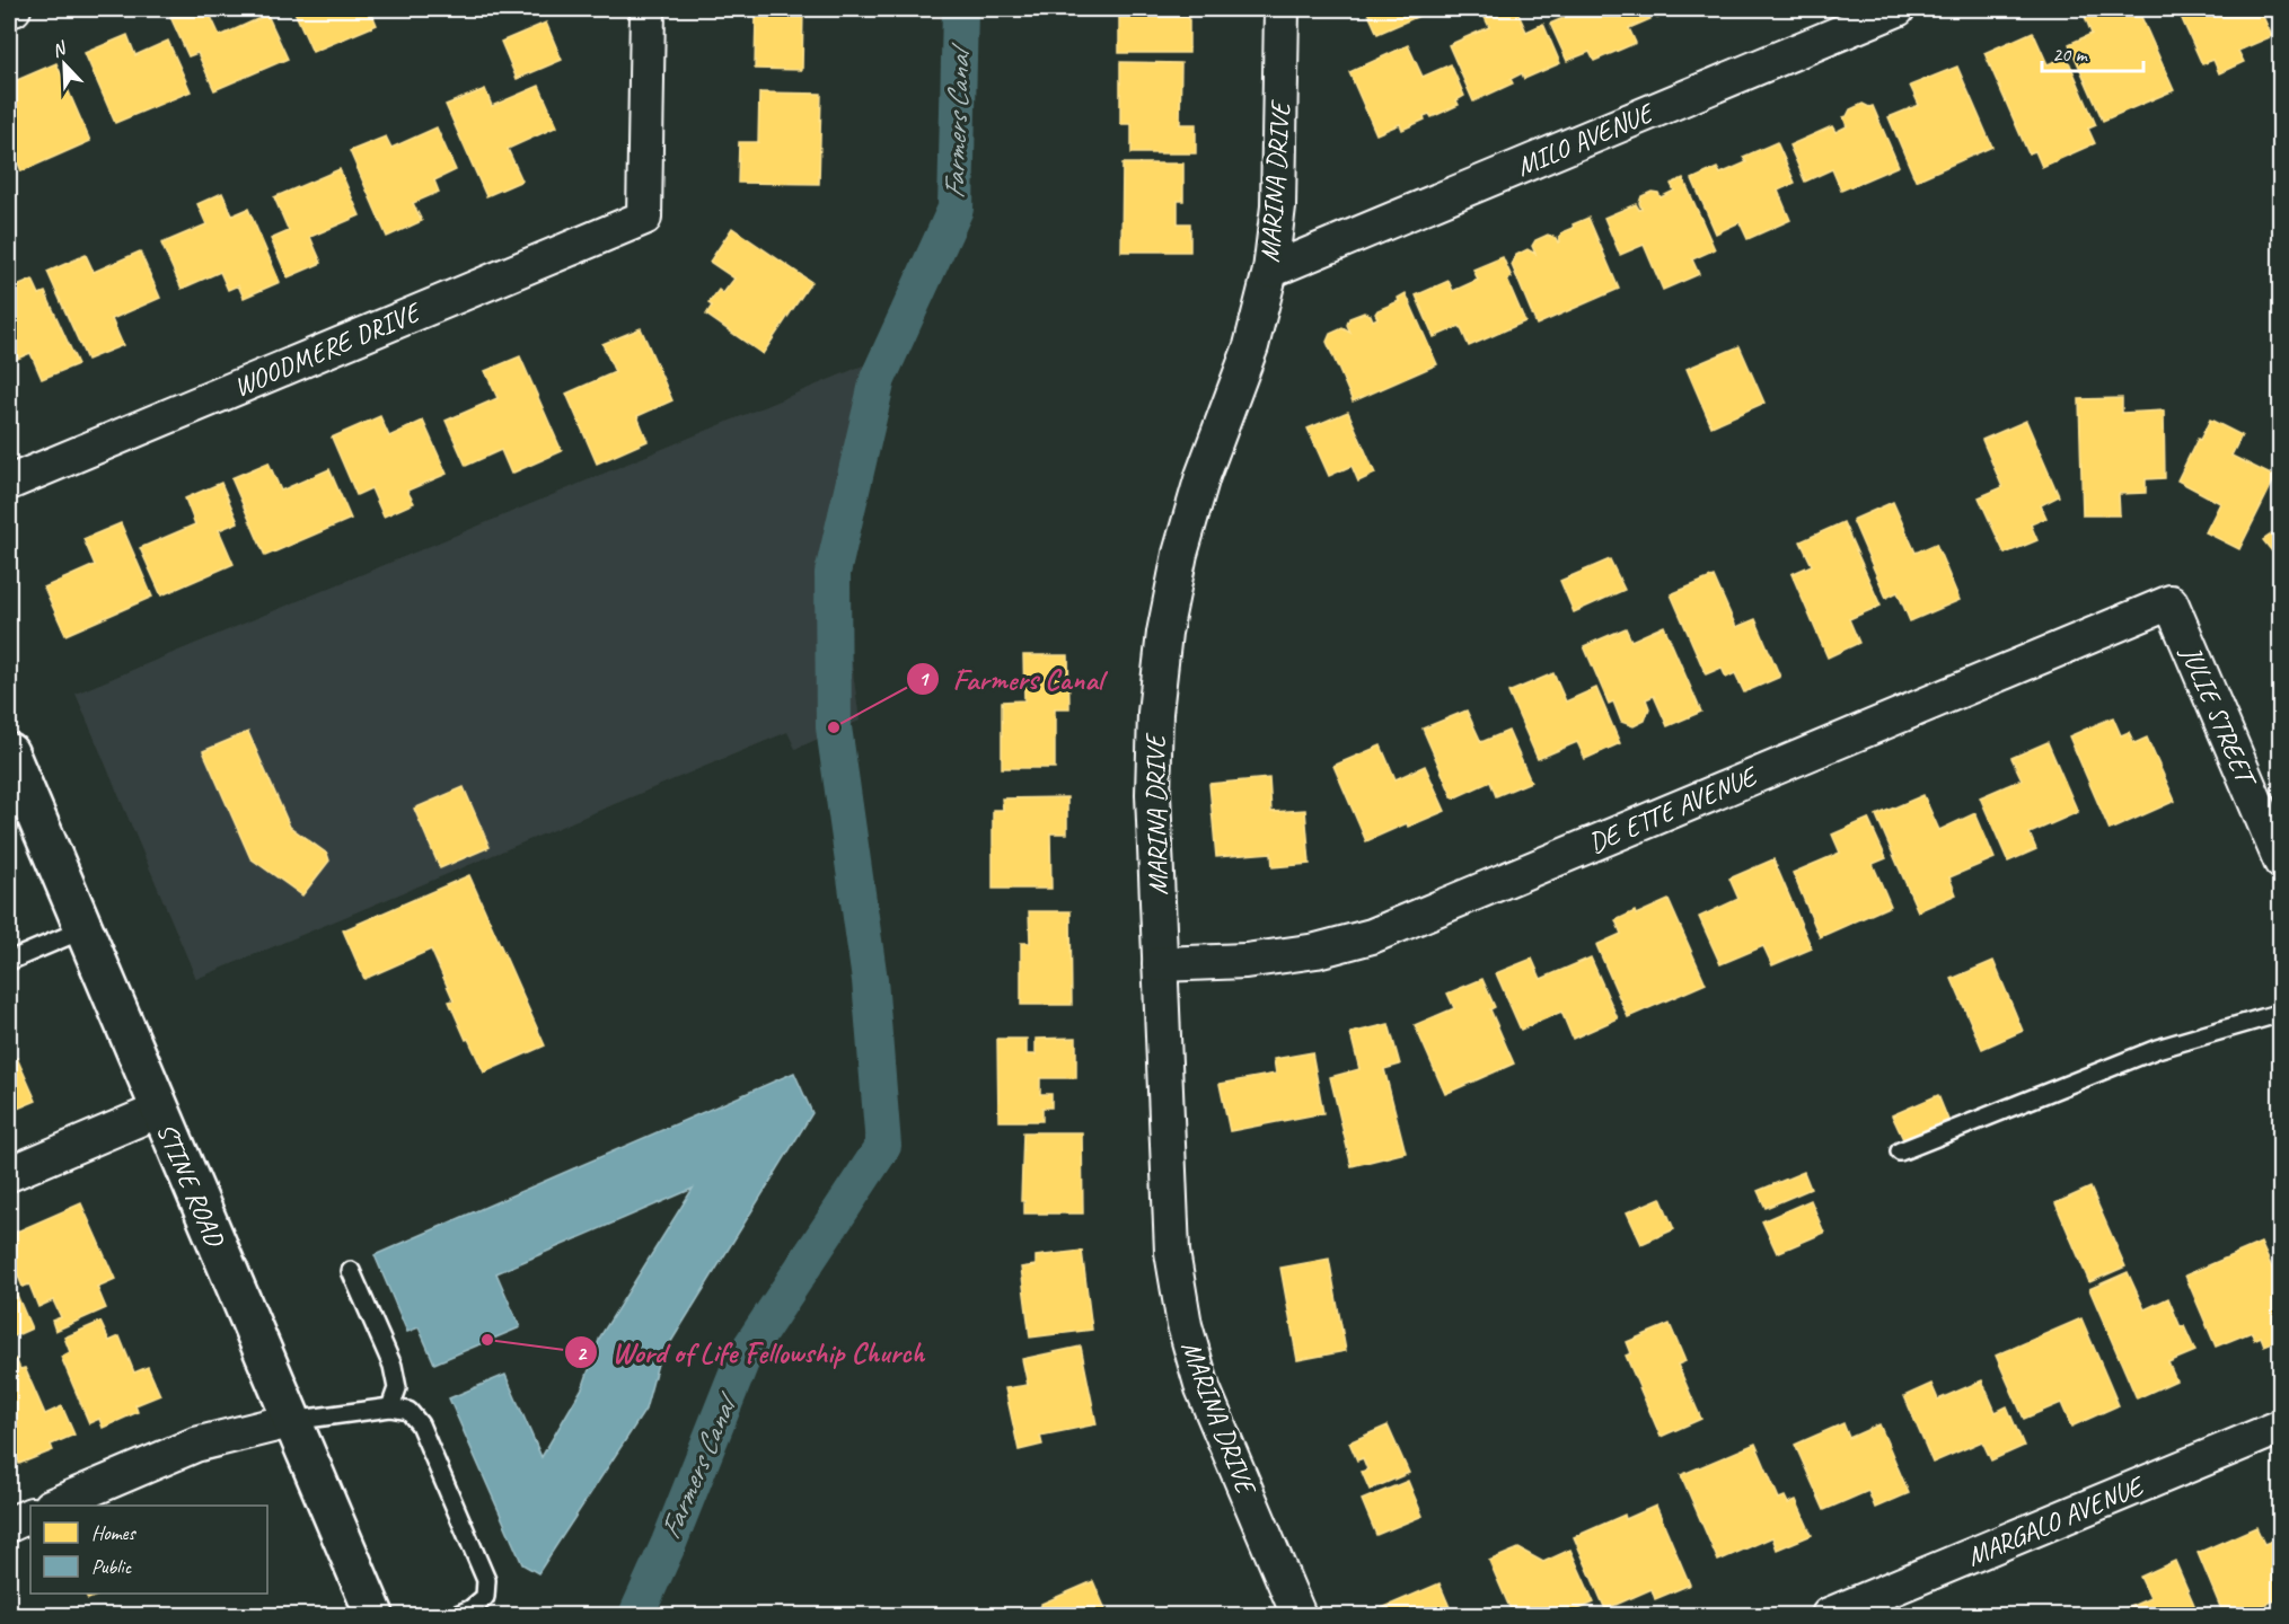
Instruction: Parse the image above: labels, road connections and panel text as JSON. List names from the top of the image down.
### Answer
{
  "streets": {
    "main road": ["STINE ROAD"],
    "street": [
      "MILO AVENUE",
      "MARINA DRIVE",
      "WOODMERE DRIVE",
      "JULIE STREET",
      "DE ETTE AVENUE",
      "MARGALO AVENUE"
    ]
  },
  "crossings": [
    ["MILO AVENUE", "MARINA DRIVE"],
    ["MARINA DRIVE", "DE ETTE AVENUE"],
    ["JULIE STREET", "DE ETTE AVENUE"]
  ],
  "water": ["Farmers Canal"],
  "places": ["Farmers Canal", "Word of Life Fellowship Church"],
  "legend": ["Homes", "Public"],
  "scale_bar": "20 m",
  "north": "top left"
}
